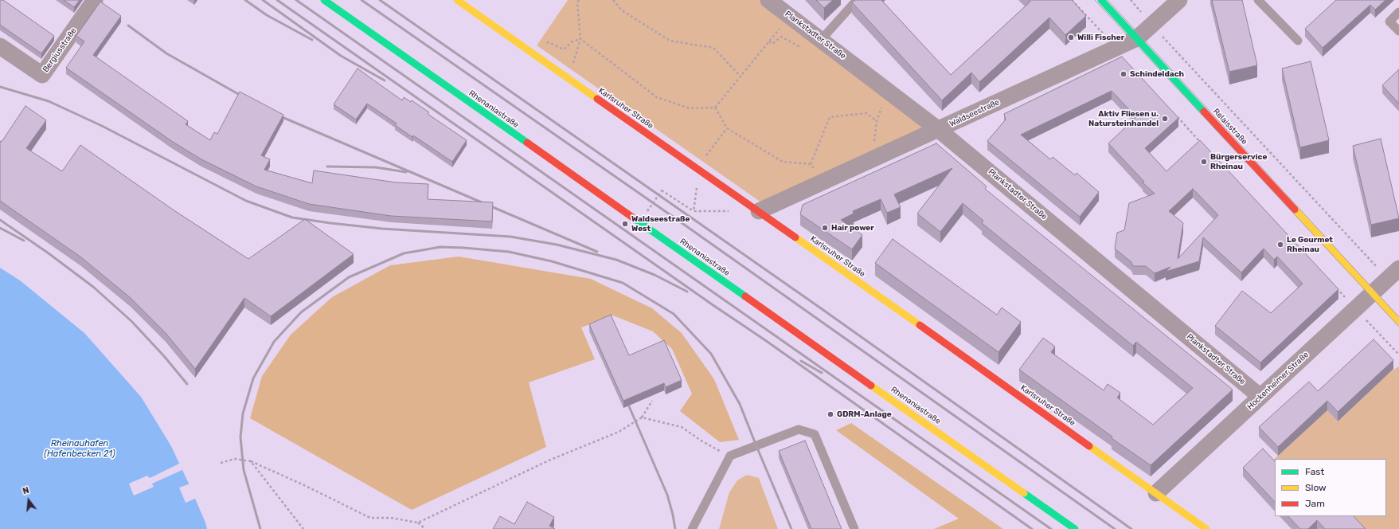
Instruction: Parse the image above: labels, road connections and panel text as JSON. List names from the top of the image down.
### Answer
{
  "streets": {
    "street": [
      "Plankstadter Straße",
      "Bergiusstraße",
      "Karlsruher Straße",
      "Rhenaniastraße",
      "Waldseestraße",
      "Relaisstraße",
      "Hockenheimer Straße"
    ]
  },
  "crossings": [
    ["Plankstadter Straße", "Waldseestraße"],
    ["Plankstadter Straße", "Hockenheimer Straße"],
    ["Karlsruher Straße", "Waldseestraße"],
    ["Karlsruher Straße", "Hockenheimer Straße"],
    ["Waldseestraße", "Relaisstraße"],
    ["Relaisstraße", "Hockenheimer Straße"]
  ],
  "water": ["Rheinauhafen (Hafenbecken 21)"],
  "places": [
    "Willi Fischer",
    "Schindeldach",
    "Aktiv Fliesen u. Natursteinhandel",
    "Bürgerservice Rheinau",
    "Waldseestraße West",
    "Hair power",
    "Le Gourmet Rheinau",
    "GDRM-Anlage"
  ],
  "legend": ["Fast", "Slow", "Jam"],
  "north": "top"
}
